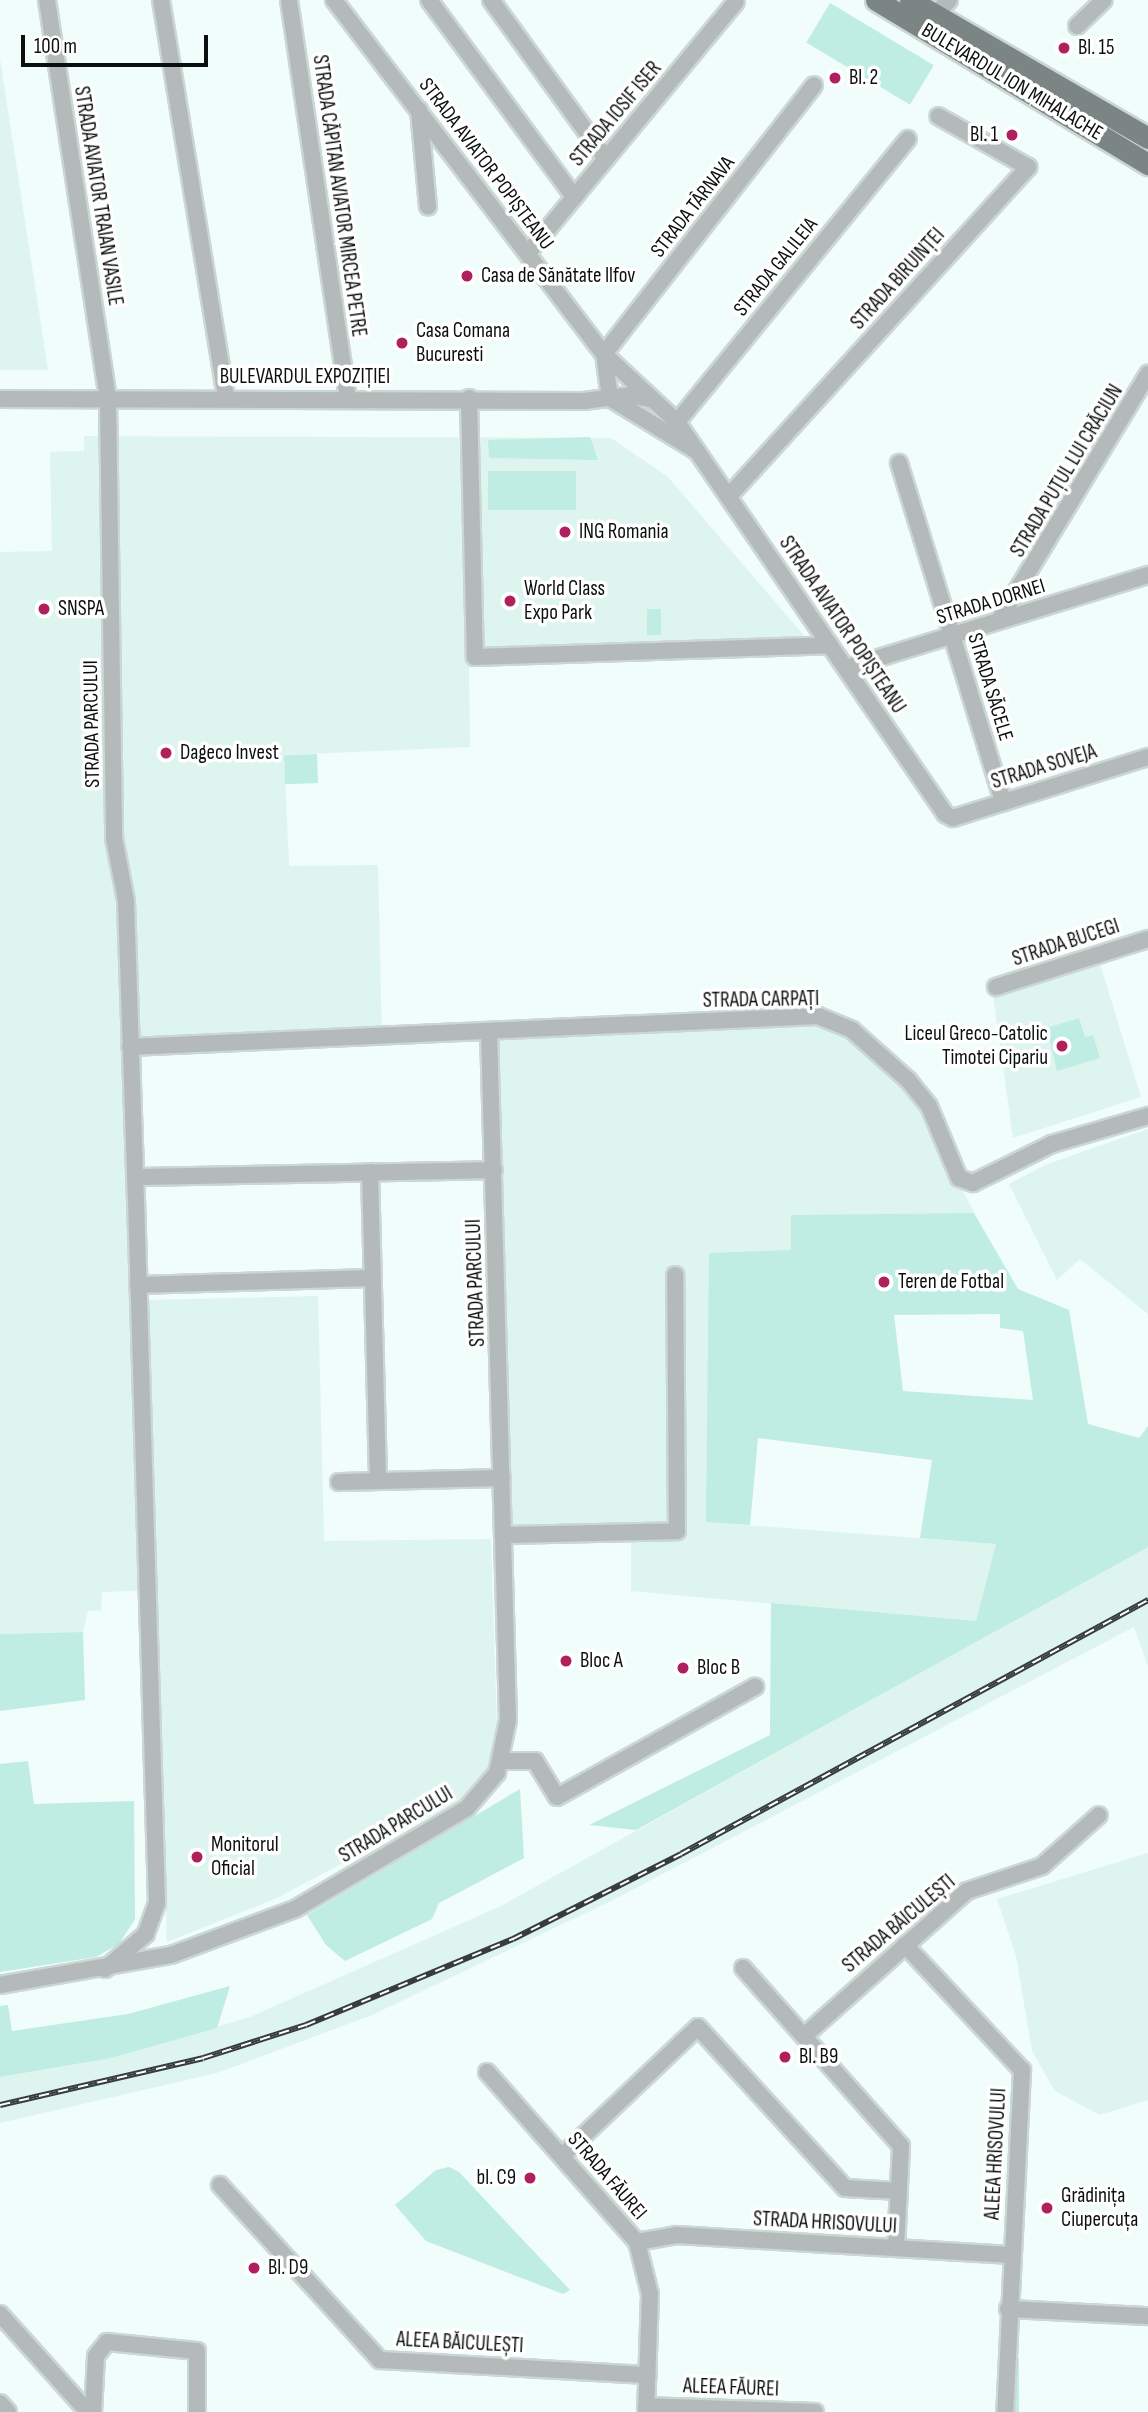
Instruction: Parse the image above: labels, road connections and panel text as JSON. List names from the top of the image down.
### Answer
{
  "streets": {
    "main road": ["BULEVARDUL ION MIHALACHE"],
    "street": [
      "STRADA IOSIF ISER",
      "STRADA AVIATOR POPIȘTEANU",
      "STRADA AVIATOR TRAIAN VASILE",
      "STRADA CĂPITAN AVIATOR MIRCEA PETRE",
      "STRADA TÂRNAVA",
      "STRADA GALILEIA",
      "STRADA BIRUINȚEI",
      "BULEVARDUL EXPOZIȚIEI",
      "STRADA PUȚUL LUI CRĂCIUN",
      "STRADA DORNEI",
      "STRADA SĂCELE",
      "STRADA PARCULUI",
      "STRADA SOVEJA",
      "STRADA BUCEGI",
      "STRADA CARPAȚI",
      "STRADA BĂICULEȘTI",
      "ALEEA HRISOVULUI",
      "STRADA FĂUREI",
      "STRADA HRISOVULUI",
      "ALEEA BĂICULEȘTI",
      "ALEEA FĂUREI"
    ]
  },
  "crossings": [
    ["STRADA IOSIF ISER", "STRADA AVIATOR POPIȘTEANU"],
    ["STRADA AVIATOR POPIȘTEANU", "STRADA TÂRNAVA"],
    ["STRADA AVIATOR POPIȘTEANU", "STRADA GALILEIA"],
    ["STRADA AVIATOR POPIȘTEANU", "STRADA BIRUINȚEI"],
    ["STRADA AVIATOR POPIȘTEANU", "BULEVARDUL EXPOZIȚIEI"],
    ["STRADA AVIATOR POPIȘTEANU", "STRADA DORNEI"],
    ["STRADA AVIATOR POPIȘTEANU", "STRADA SOVEJA"],
    ["STRADA AVIATOR TRAIAN VASILE", "BULEVARDUL EXPOZIȚIEI"],
    ["STRADA AVIATOR TRAIAN VASILE", "STRADA PARCULUI"],
    ["STRADA CĂPITAN AVIATOR MIRCEA PETRE", "BULEVARDUL EXPOZIȚIEI"],
    ["BULEVARDUL EXPOZIȚIEI", "STRADA PARCULUI"],
    ["STRADA PUȚUL LUI CRĂCIUN", "STRADA DORNEI"],
    ["STRADA DORNEI", "STRADA SĂCELE"],
    ["STRADA SĂCELE", "STRADA SOVEJA"],
    ["STRADA PARCULUI", "STRADA CARPAȚI"],
    ["STRADA BĂICULEȘTI", "ALEEA HRISOVULUI"],
    ["ALEEA HRISOVULUI", "STRADA HRISOVULUI"],
    ["STRADA FĂUREI", "STRADA HRISOVULUI"],
    ["STRADA FĂUREI", "ALEEA BĂICULEȘTI"],
    ["STRADA FĂUREI", "ALEEA FĂUREI"]
  ],
  "places": [
    "Bl. 15",
    "Bl. 2",
    "Bl. 1",
    "Casa de Sănătate Ilfov",
    "Casa Comana Bucuresti",
    "ING Romania",
    "World Class Expo Park",
    "SNSPA",
    "Dageco Invest",
    "Liceul Greco-Catolic Timotei Cipariu",
    "Teren de Fotbal",
    "Bloc A",
    "Bloc B",
    "Monitorul Oficial",
    "Bl. B9",
    "bl. C9",
    "Grădinița Ciupercuța",
    "Bl. D9"
  ],
  "scale_bar": "100 m"
}
